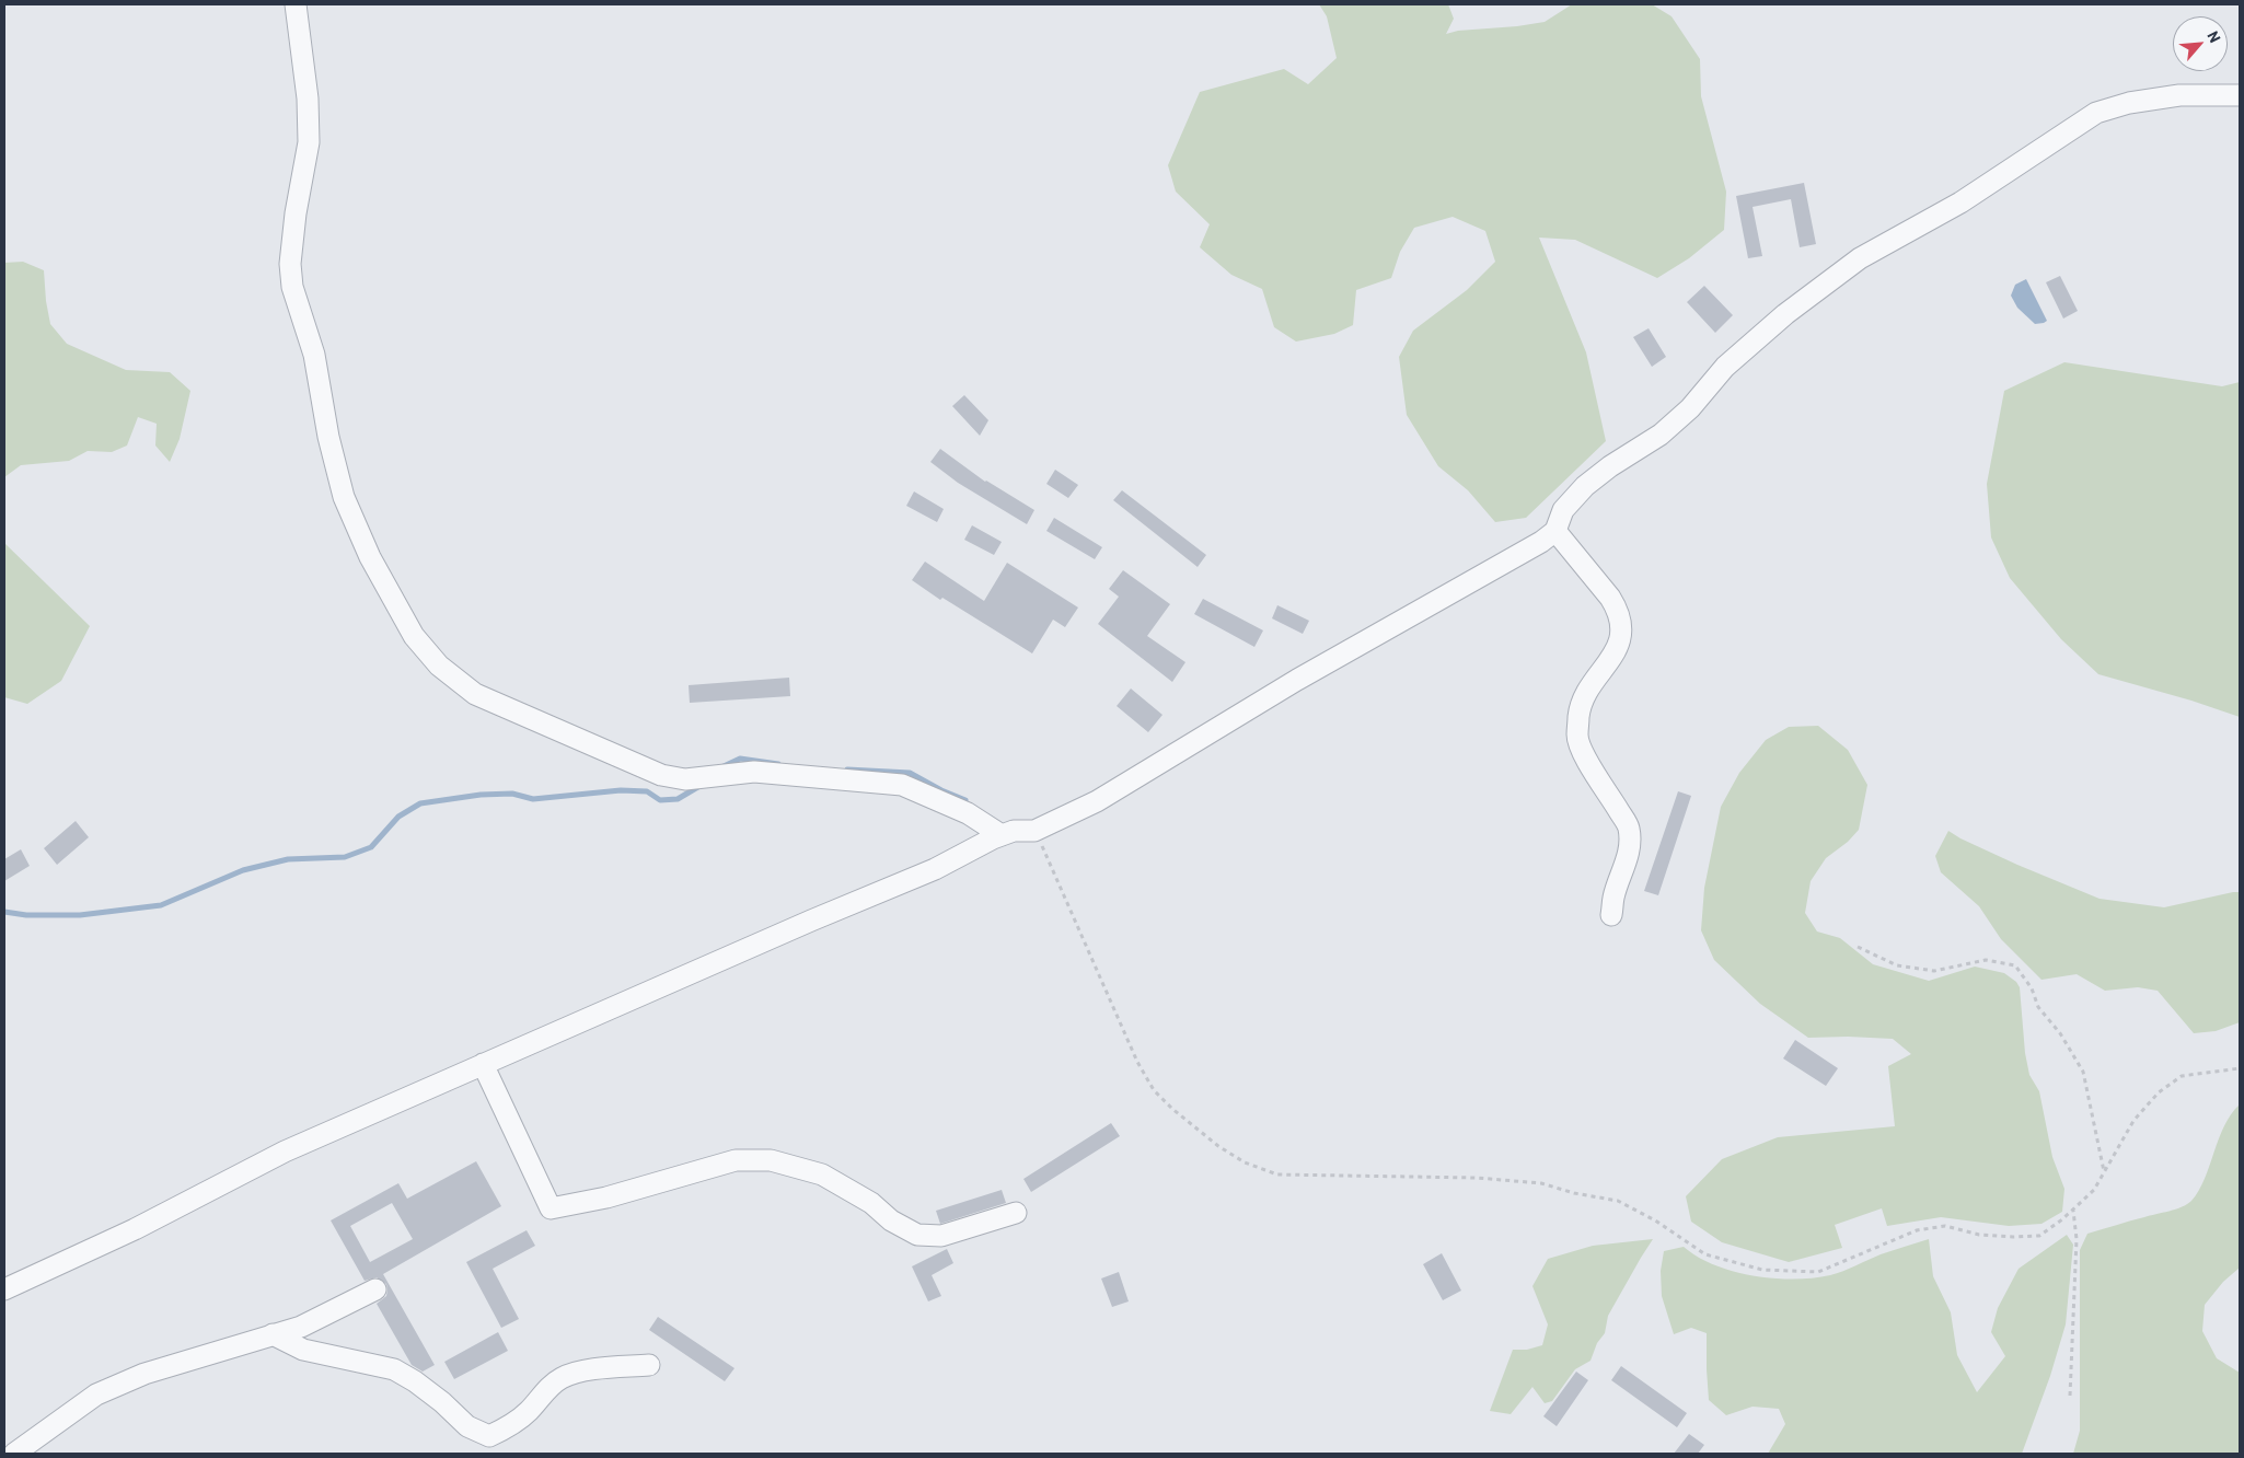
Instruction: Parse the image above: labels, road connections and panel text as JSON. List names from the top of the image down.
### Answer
{
  "north": "top right"
}
